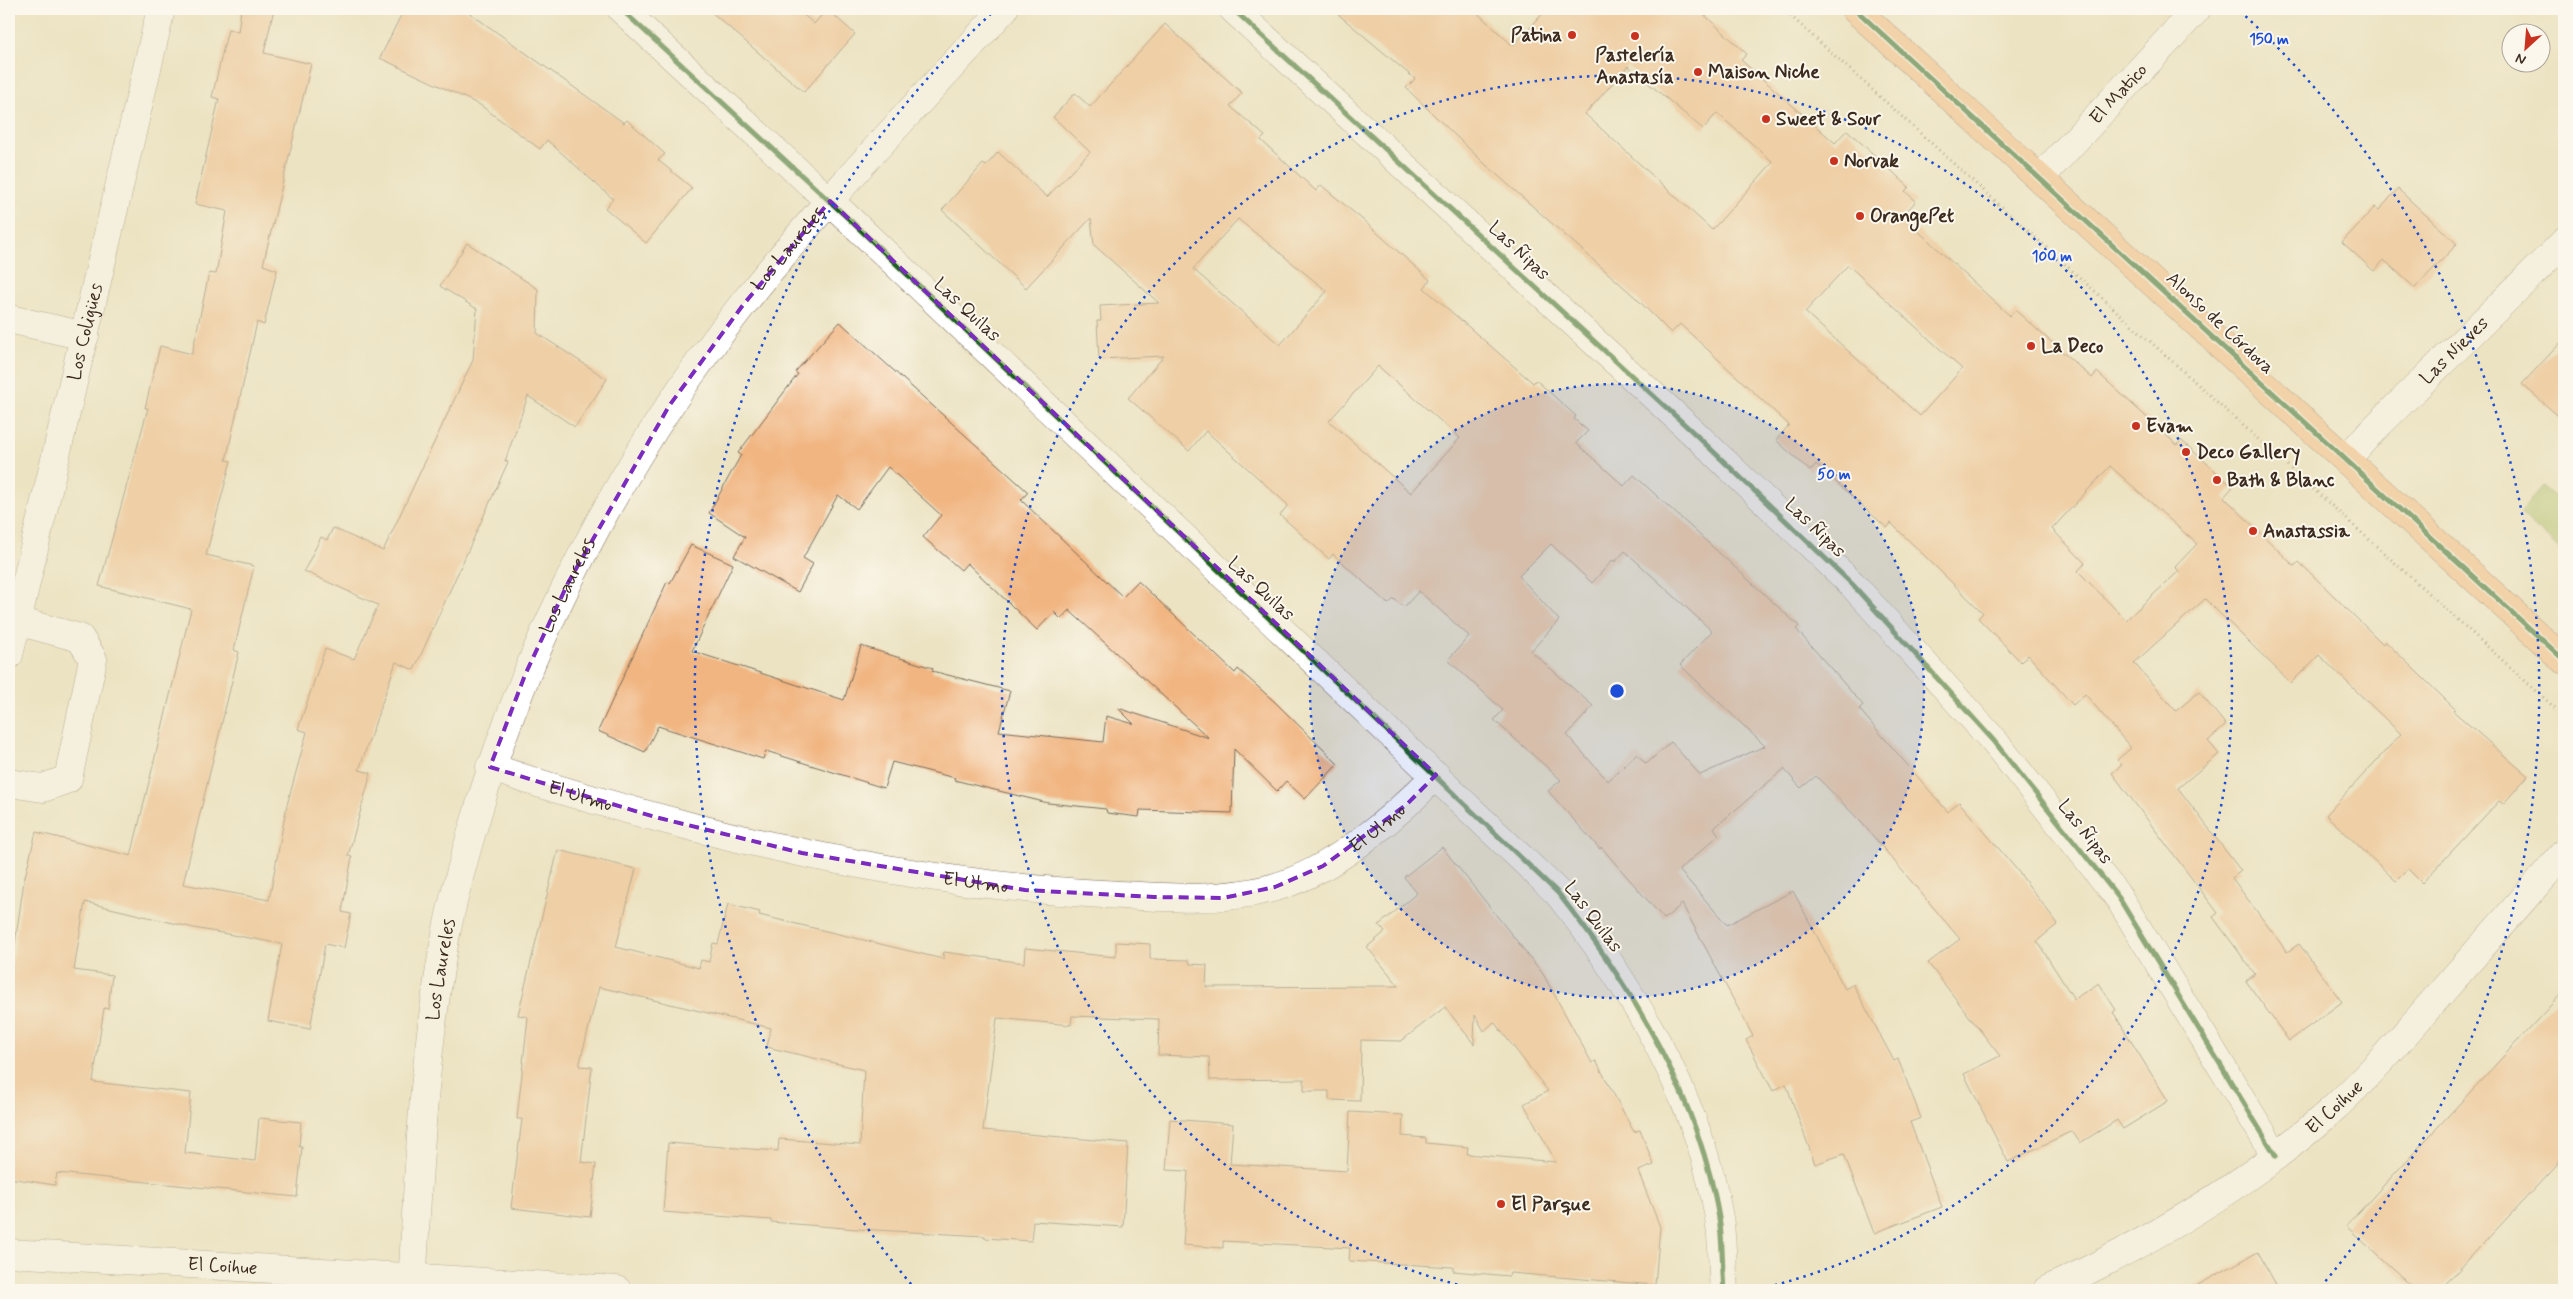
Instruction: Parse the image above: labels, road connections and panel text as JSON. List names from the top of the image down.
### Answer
{
  "streets": {
    "main road": ["Alonso de Córdova"],
    "street": [
      "El Matico",
      "Los Laureles",
      "Las Ñipas",
      "Las Quilas",
      "Los Coligües",
      "Las Nieves",
      "El Ulmo",
      "El Coihue"
    ]
  },
  "crossings": [
    ["El Matico", "Alonso de Córdova"],
    ["Los Laureles", "Las Quilas"],
    ["Los Laureles", "El Ulmo"],
    ["Los Laureles", "El Coihue"],
    ["Las Ñipas", "El Coihue"],
    ["Las Quilas", "El Ulmo"],
    ["Alonso de Córdova", "Las Nieves"]
  ],
  "places": [
    "Patina",
    "Pastelería Anastasía",
    "Maison Niche",
    "Sweet & Sour",
    "Norvak",
    "OrangePet",
    "La Deco",
    "Evam",
    "Deco Gallery",
    "Bath & Blanc",
    "Anastassia",
    "El Parque"
  ],
  "north": "bottom left",
  "rings": ["150 m", "100 m", "50 m"]
}
